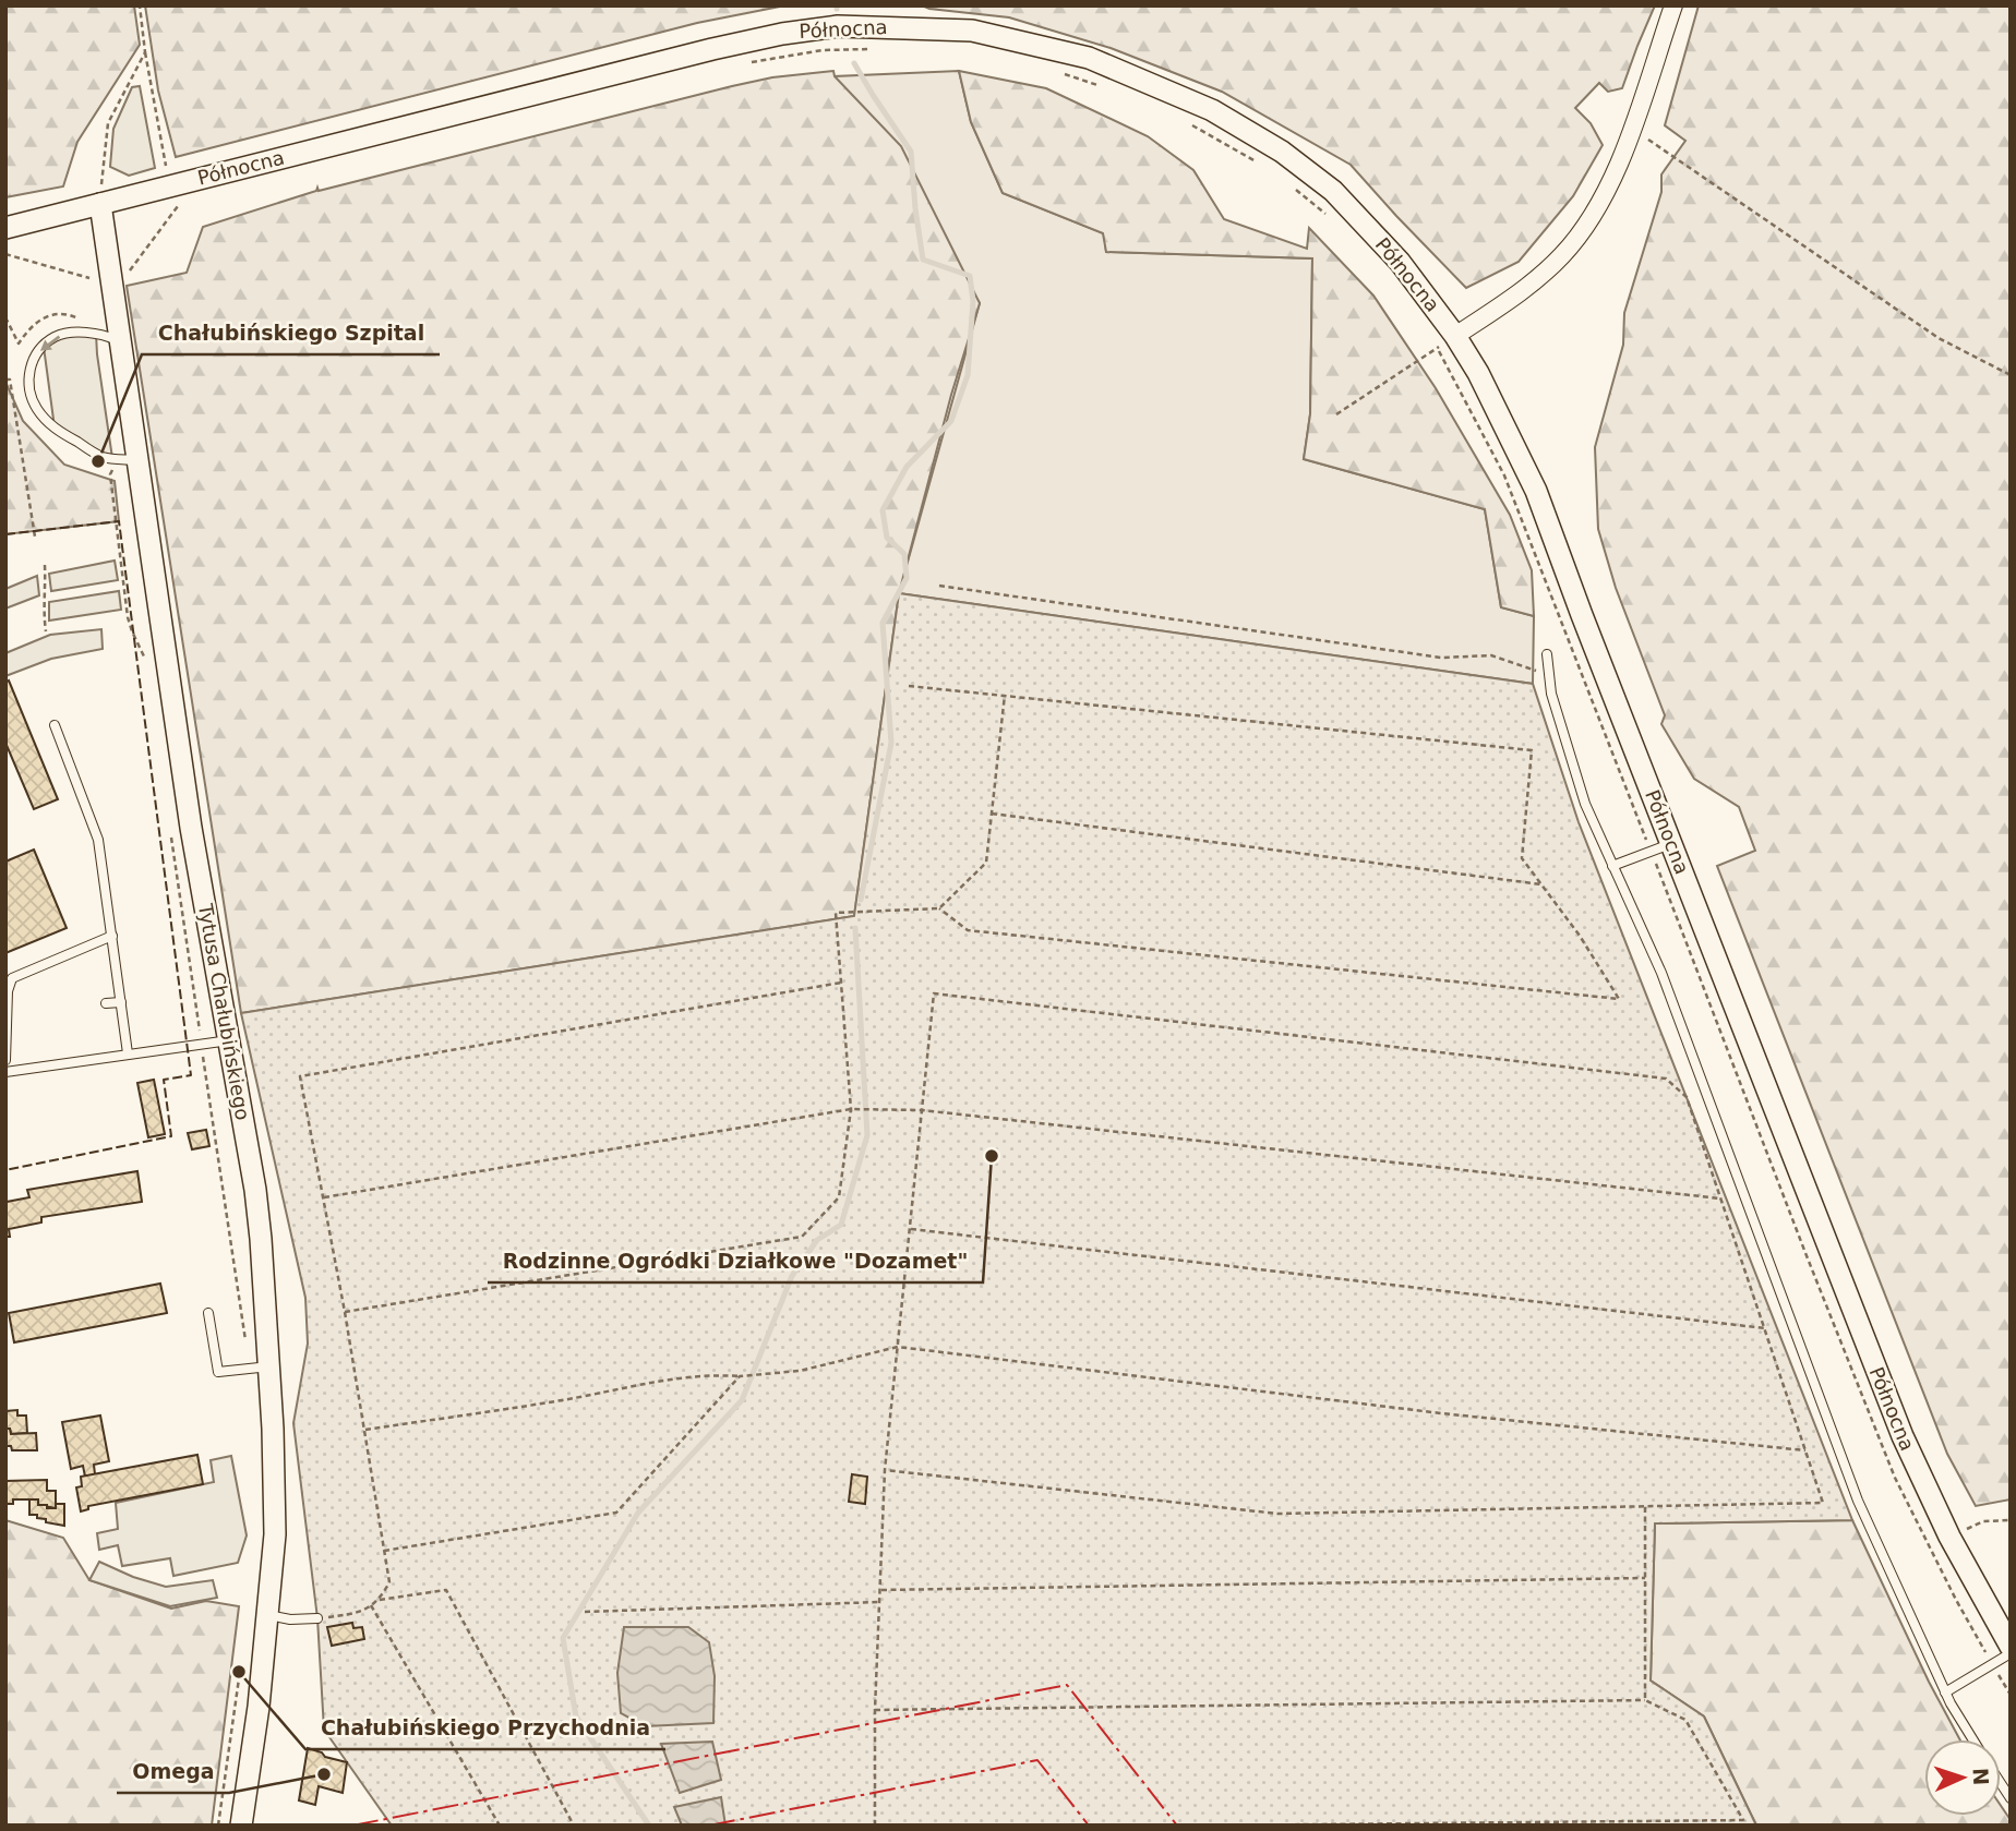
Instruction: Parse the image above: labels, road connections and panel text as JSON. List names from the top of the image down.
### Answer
{
  "streets": {
    "street": ["Północna", "Tytusa Chałubińskiego"]
  },
  "crossings": [
    ["Północna", "Tytusa Chałubińskiego"]
  ],
  "places": [
    "Chałubińskiego Szpital",
    "Rodzinne Ogródki Działkowe \"Dozamet\"",
    "Chałubińskiego Przychodnia",
    "Omega"
  ],
  "north": "right"
}
